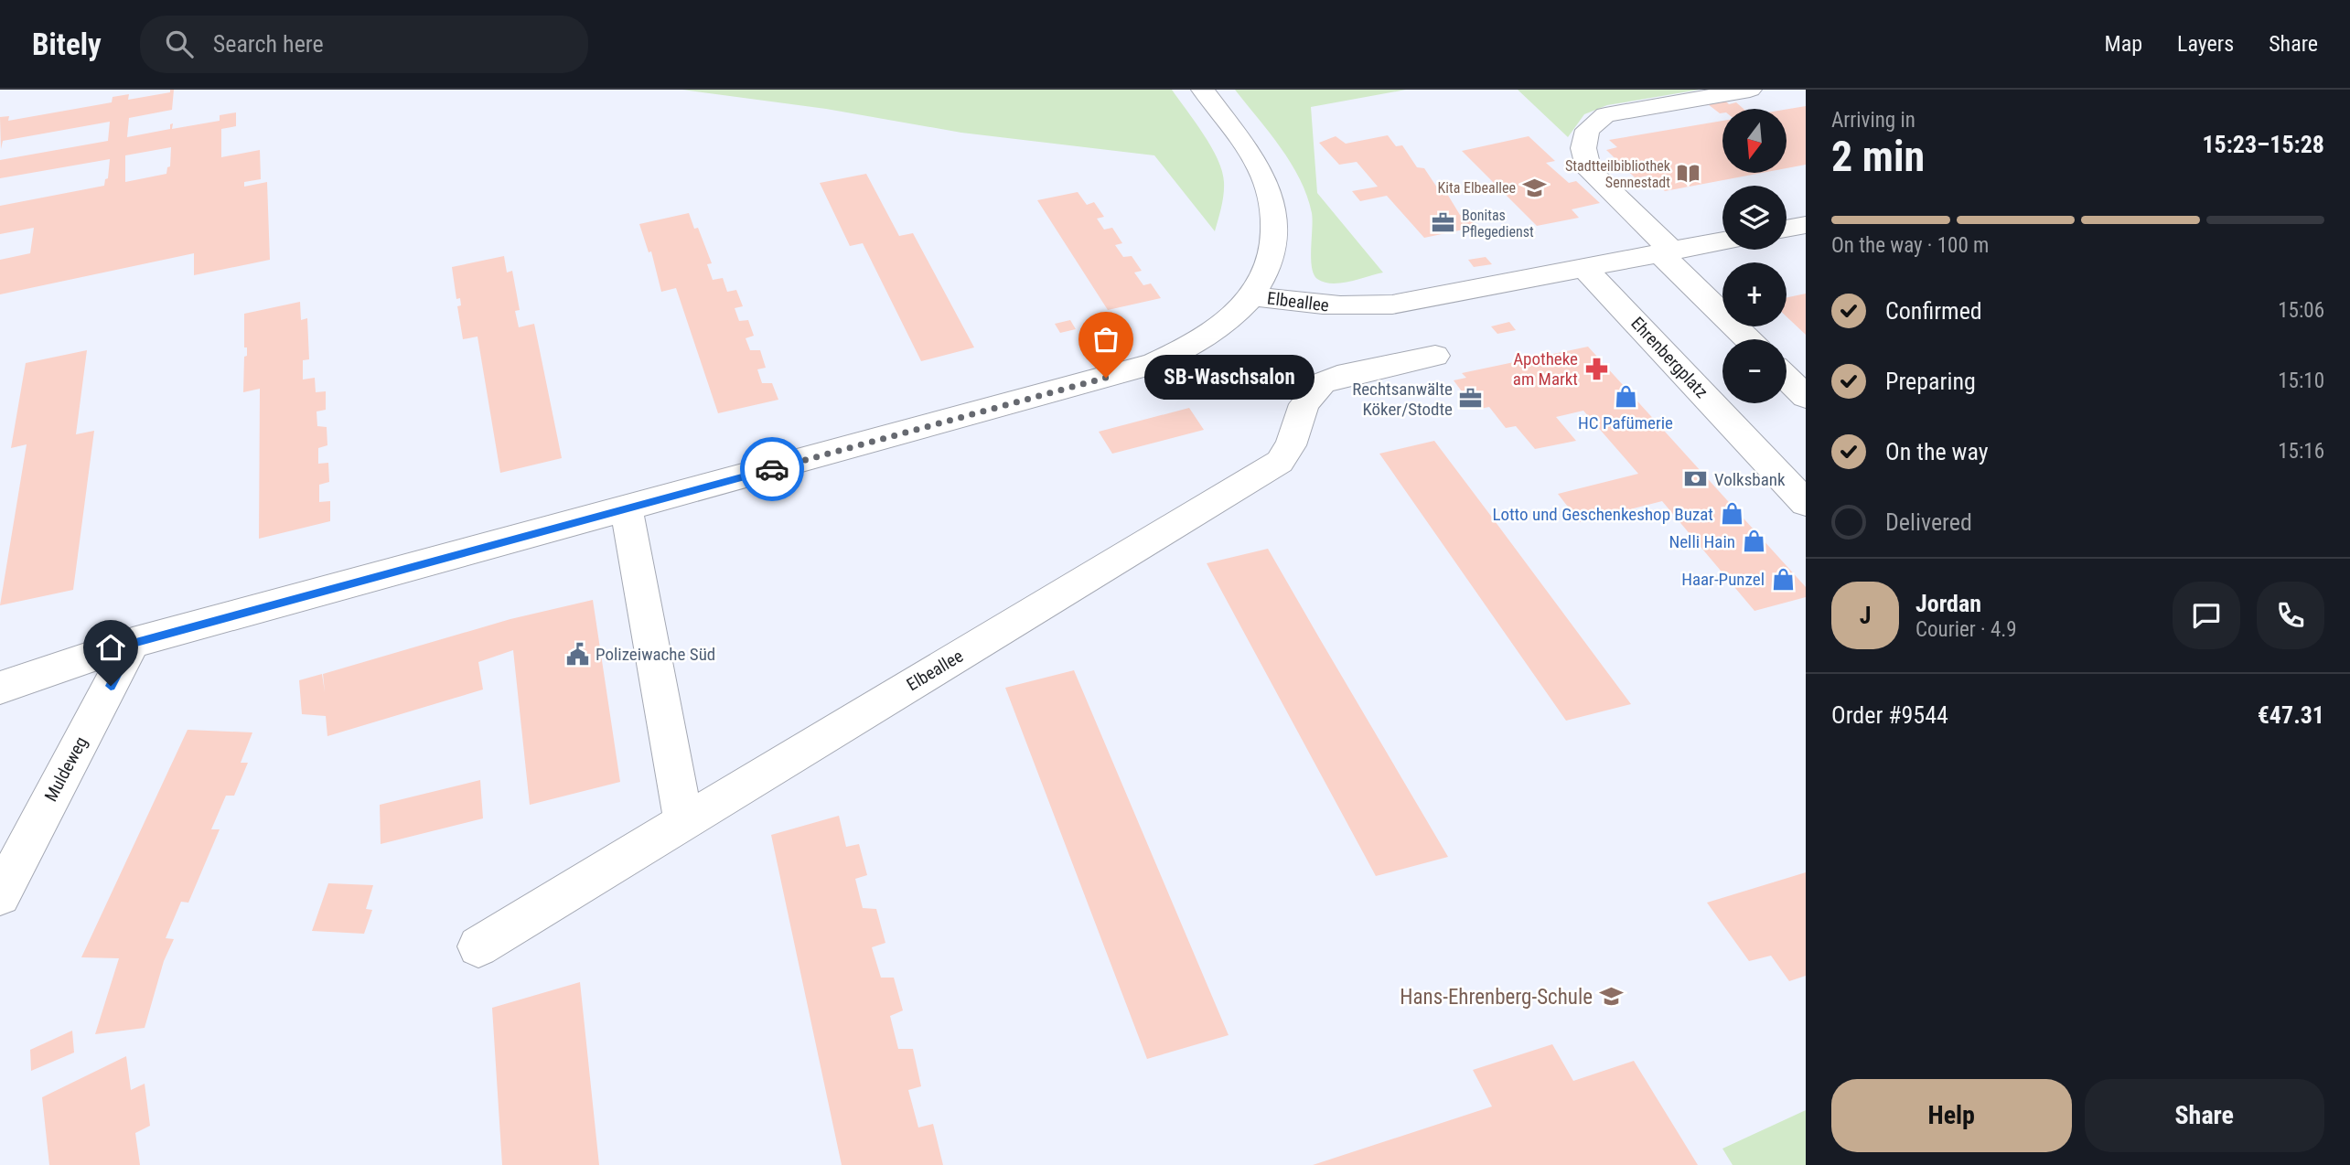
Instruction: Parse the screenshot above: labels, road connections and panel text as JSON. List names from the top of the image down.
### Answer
{
  "streets": {
    "street": ["Elbeallee", "Ehrenbergplatz", "Muldeweg"]
  },
  "crossings": [
    ["Elbeallee", "Ehrenbergplatz"],
    ["Elbeallee", "Muldeweg"]
  ],
  "places": {
    "library": ["Stadtteilbibliothek Sennestadt"],
    "school or university": ["Kita Elbeallee", "Hans-Ehrenberg-Schule"],
    "office": ["Bonitas Pflegedienst", "Rechtsanwälte Köker/Stodte"],
    "pharmacy": ["Apotheke am Markt"],
    "other": ["SB-Waschsalon"],
    "shop": [
      "HC Pafümerie",
      "Lotto und Geschenkeshop Buzat",
      "Nelli Hain",
      "Haar-Punzel"
    ],
    "bank": ["Volksbank"],
    "public building": ["Polizeiwache Süd"]
  },
  "north": "bottom",
  "page": {
    "header": "Bitely",
    "search": "Search here",
    "nav": ["Map", "Layers", "Share"],
    "heading": ["2 min", "Arriving in", "15:23–15:28"],
    "panel": [
      "Jordan",
      "Courier · 4.9",
      "Order #9544",
      "€47.31"
    ],
    "map_buttons": ["+", "−"],
    "bar": "On the way · 100 m",
    "list": [
      ["Confirmed", "15:06"],
      ["Preparing", "15:10"],
      ["On the way", "15:16"],
      "Delivered"
    ],
    "bubble": "SB-Waschsalon",
    "round": "J",
    "buttons": ["Help", "Share"]
  }
}
